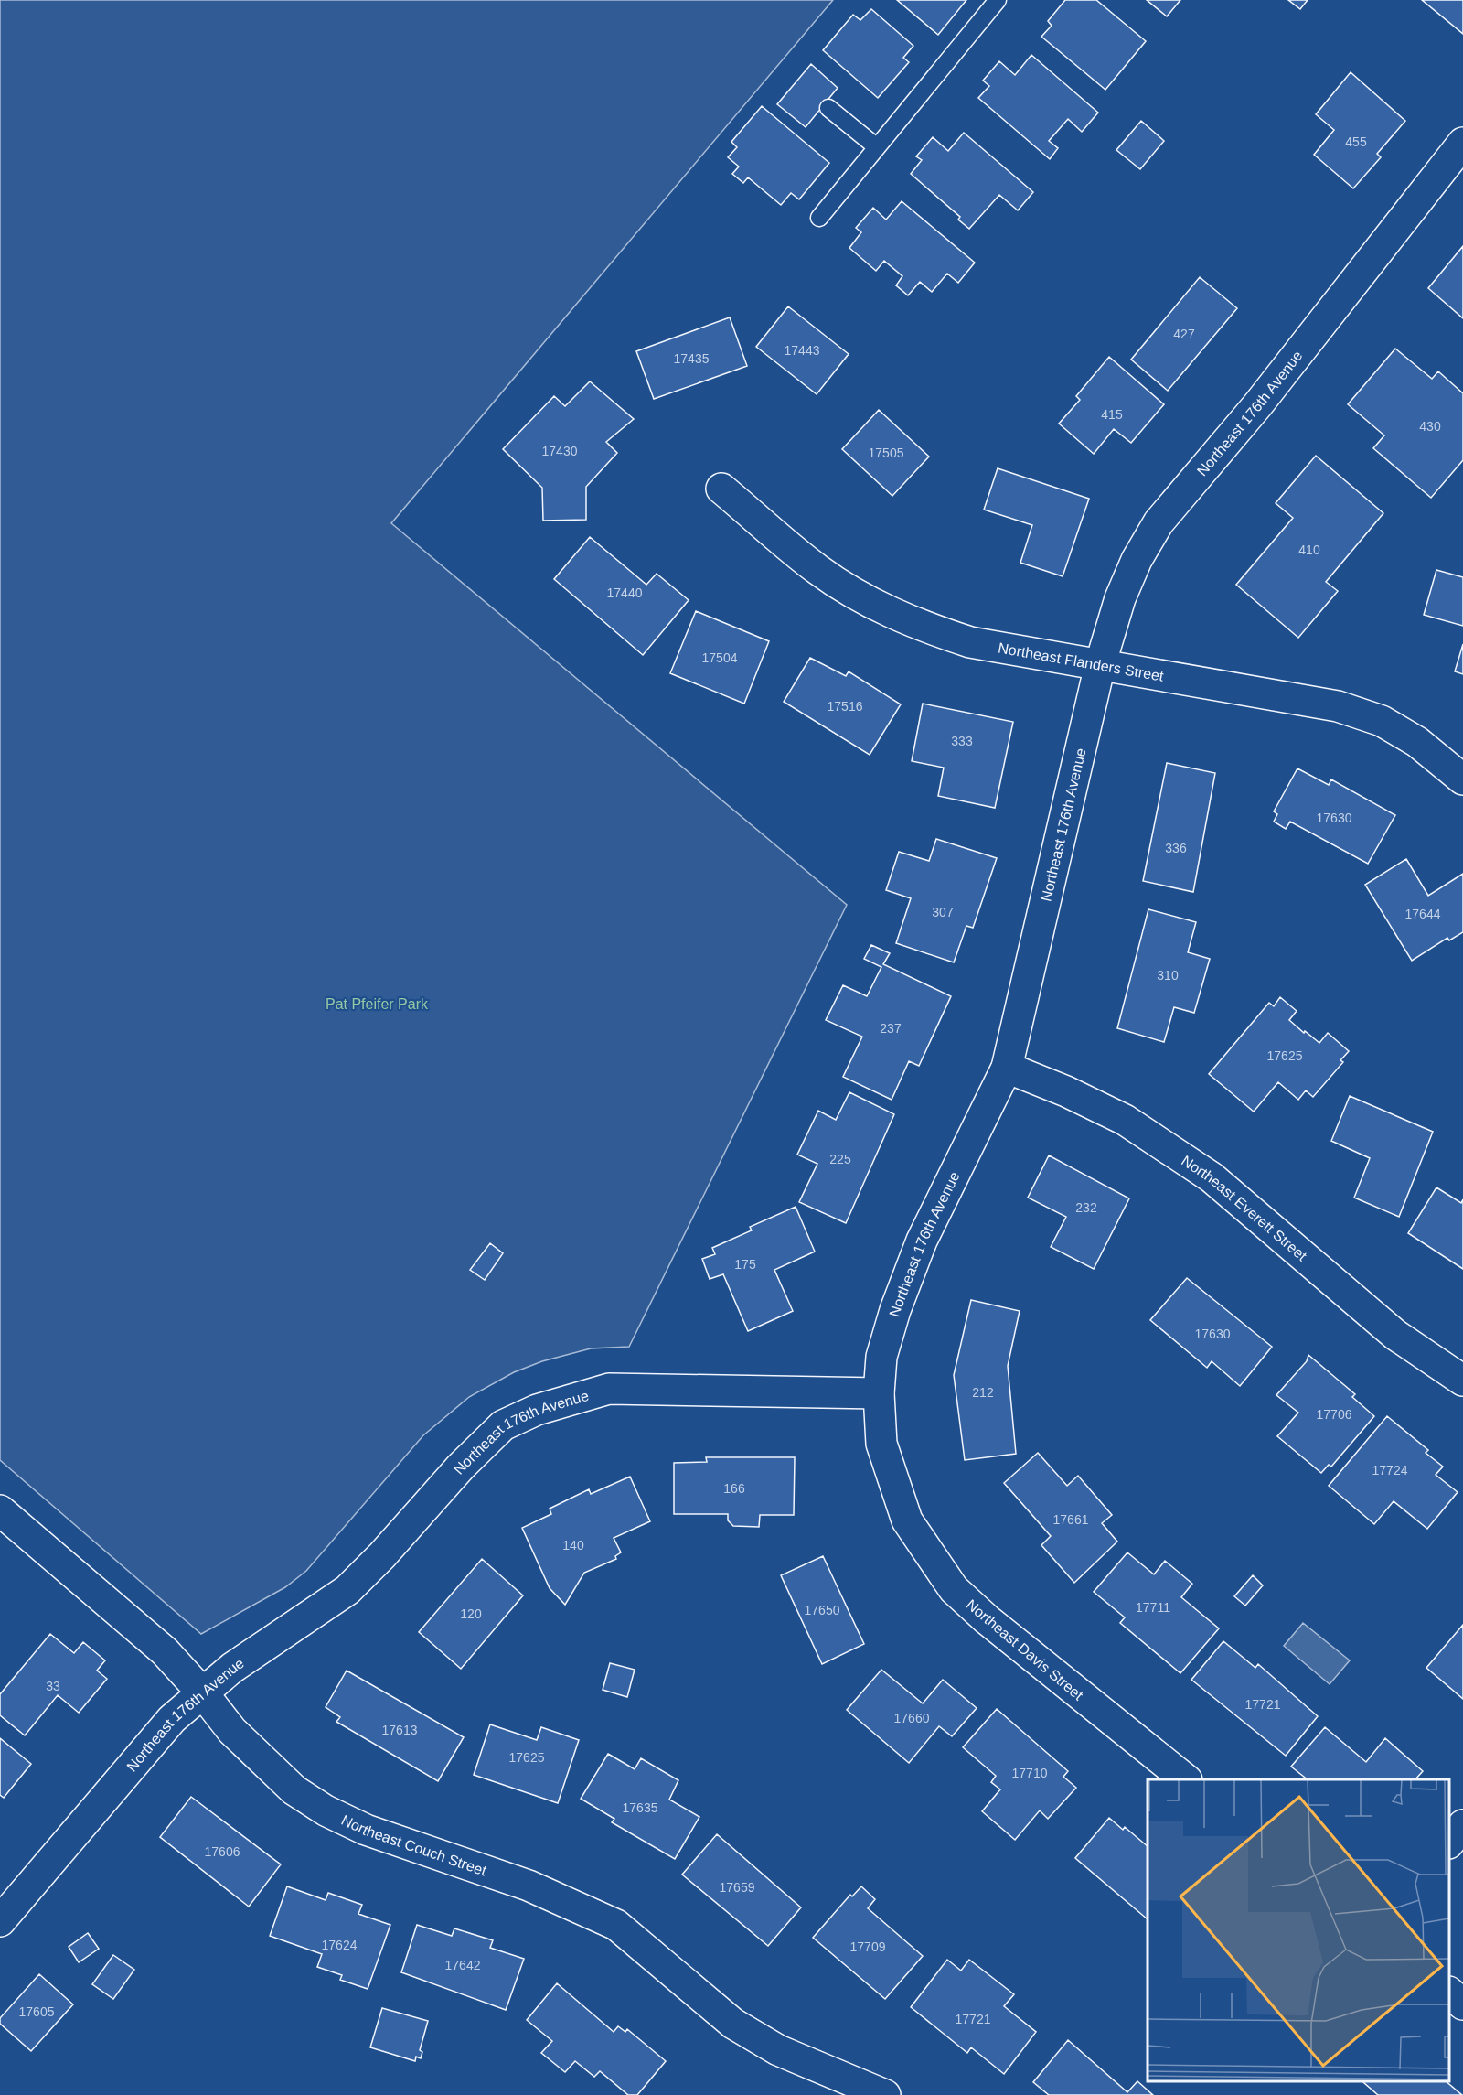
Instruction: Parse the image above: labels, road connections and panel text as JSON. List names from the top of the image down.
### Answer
{
  "streets": {
    "street": [
      "Northeast 176th Avenue",
      "Northeast Flanders Street",
      "Northeast Everett Street",
      "Northeast Davis Street",
      "Northeast Couch Street"
    ]
  },
  "crossings": [
    ["Northeast 176th Avenue", "Northeast Flanders Street"],
    ["Northeast 176th Avenue", "Northeast Everett Street"],
    ["Northeast 176th Avenue", "Northeast Davis Street"],
    ["Northeast 176th Avenue", "Northeast Couch Street"]
  ],
  "parks": ["Pat Pfeifer Park"],
  "house_numbers": [
    "455",
    "427",
    "17443",
    "17435",
    "415",
    "430",
    "17430",
    "17505",
    "410",
    "17440",
    "17504",
    "17516",
    "333",
    "17630",
    "336",
    "307",
    "17644",
    "310",
    "237",
    "17625",
    "225",
    "232",
    "175",
    "17630",
    "212",
    "17706",
    "17724",
    "166",
    "17661",
    "140",
    "17711",
    "17650",
    "120",
    "33",
    "17721",
    "17660",
    "17613",
    "17625",
    "17710",
    "17635",
    "17606",
    "17659",
    "17624",
    "17709",
    "17642",
    "17605",
    "17721"
  ]
}
